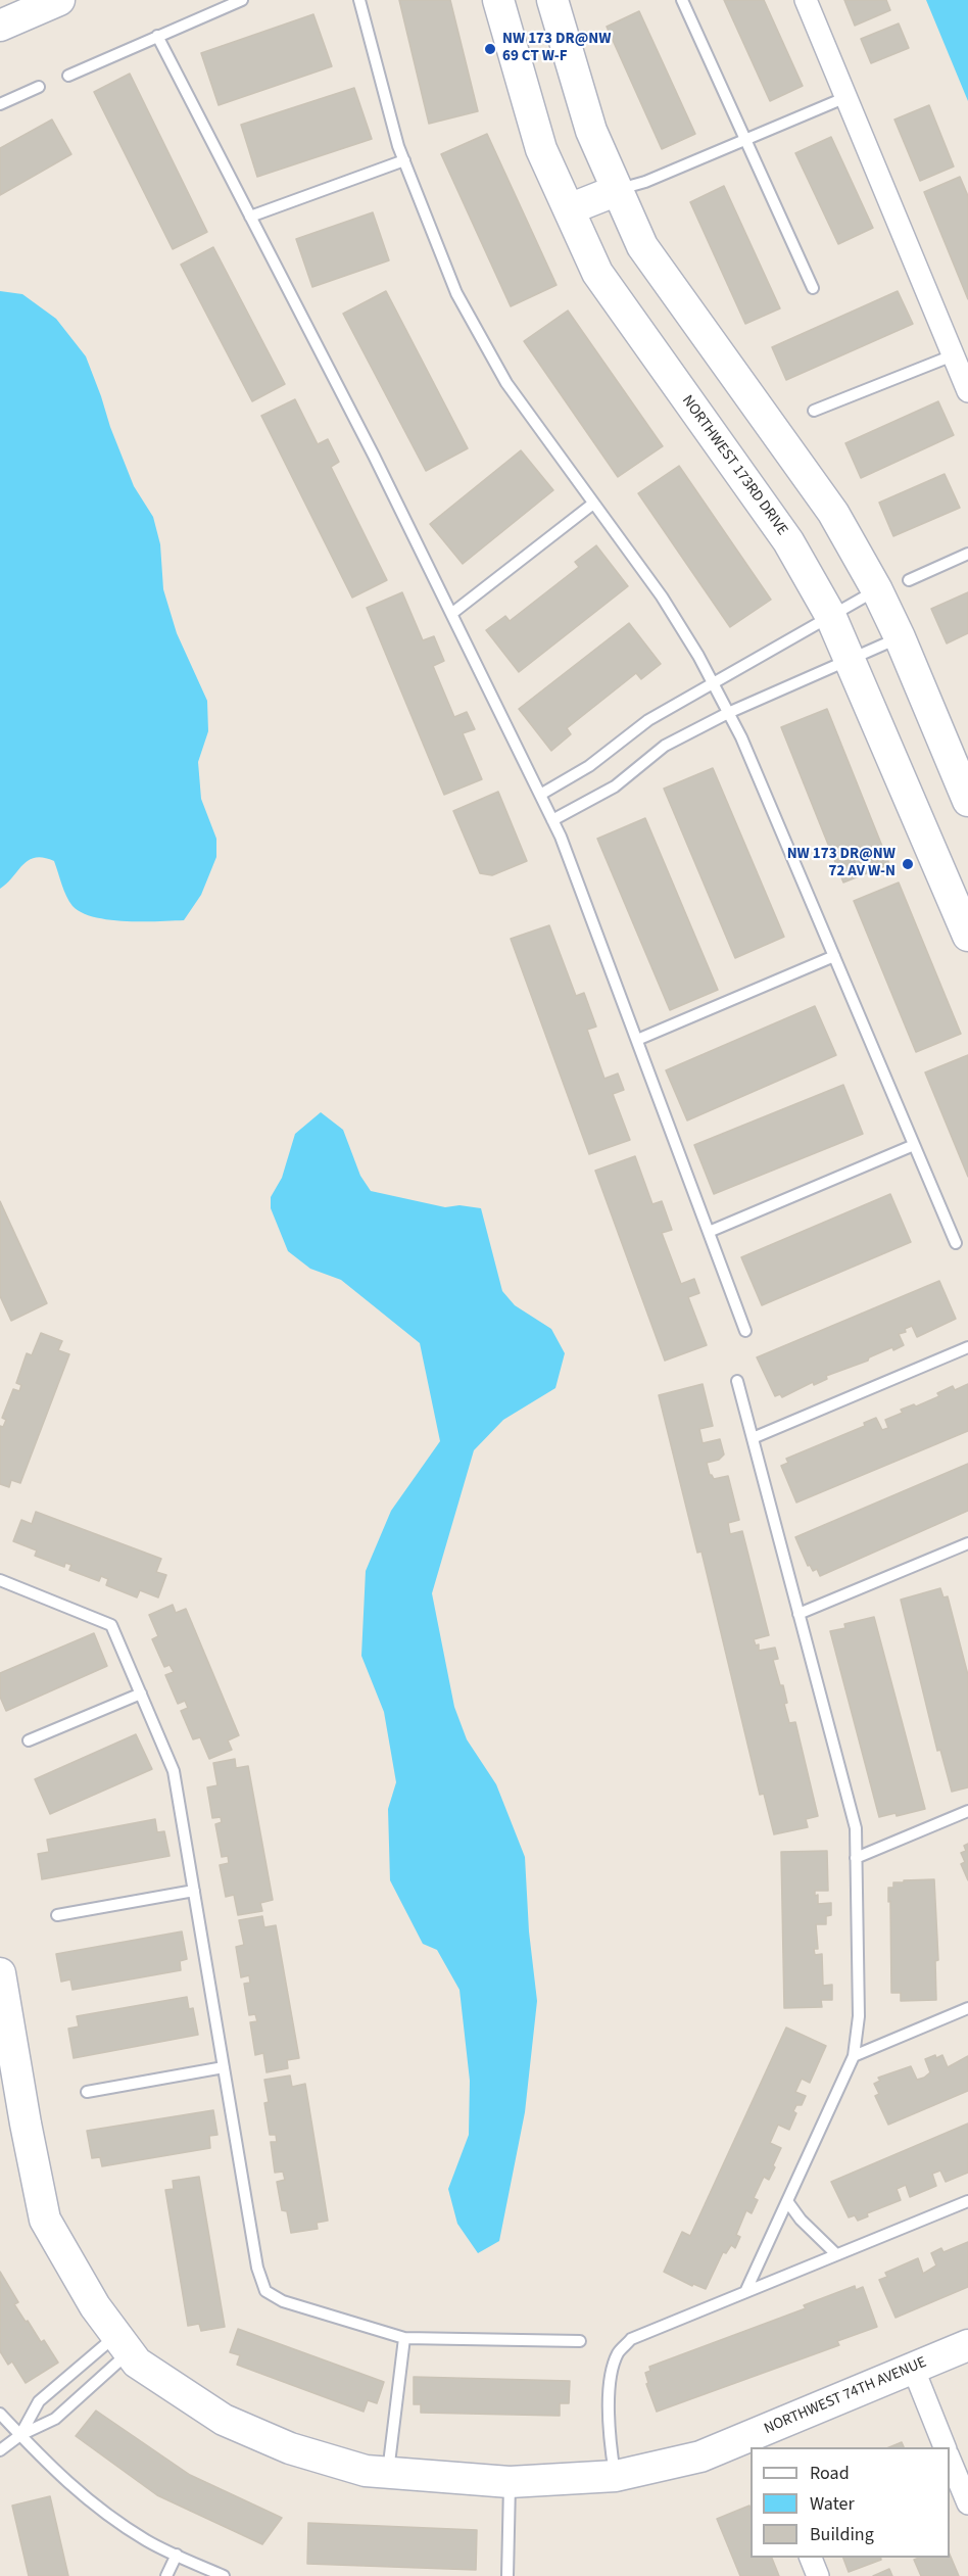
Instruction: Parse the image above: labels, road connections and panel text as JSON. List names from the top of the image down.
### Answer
{
  "streets": {
    "street": ["NORTHWEST 173RD DRIVE", "NORTHWEST 74TH AVENUE"]
  },
  "places": ["NW 173 DR@NW 69 CT W-F", "NW 173 DR@NW 72 AV W-N"],
  "legend": ["Road", "Water", "Building"]
}
